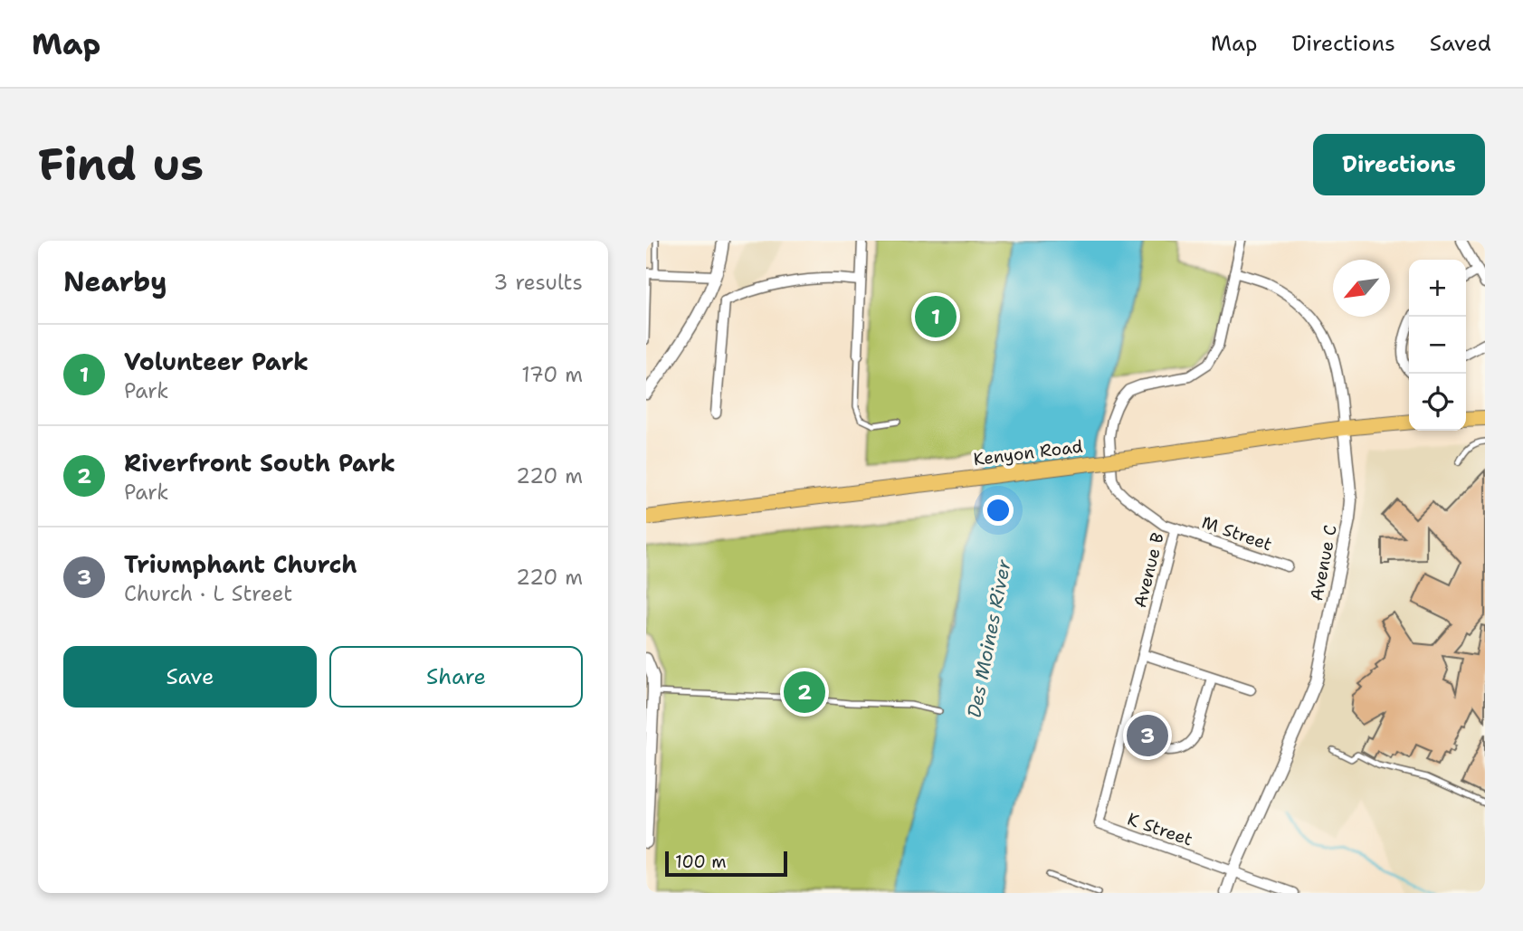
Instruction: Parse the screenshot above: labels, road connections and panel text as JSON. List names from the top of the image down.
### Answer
{
  "streets": {
    "main road": ["Kenyon Road"],
    "street": [
      "M Street",
      "Avenue C",
      "Avenue B",
      "K Street"
    ]
  },
  "crossings": [
    ["Kenyon Road", "Avenue C"],
    ["M Street", "Avenue B"],
    ["Avenue C", "Avenue B"],
    ["Avenue C", "K Street"],
    ["Avenue B", "K Street"]
  ],
  "water": ["Des Moines River"],
  "scale_bar": "100 m",
  "north": "bottom left",
  "page": {
    "header": "Map",
    "nav": ["Map", "Directions", "Saved"],
    "buttons": [
      "Directions",
      ["Save", "Share"]
    ],
    "title": "Find us",
    "heading": ["Nearby", "3 results"],
    "map_buttons": ["+", "−"],
    "pins": ["1", "2", "3"],
    "list": [
      {
        "mark": "1",
        "name": "Volunteer Park",
        "note": "Park",
        "value": "170 m"
      },
      {
        "mark": "2",
        "name": "Riverfront South Park",
        "note": "Park",
        "value": "220 m"
      },
      {
        "mark": "3",
        "name": "Triumphant Church",
        "note": "Church · L Street",
        "value": "220 m"
      }
    ],
    "scale": "100 m"
  }
}
